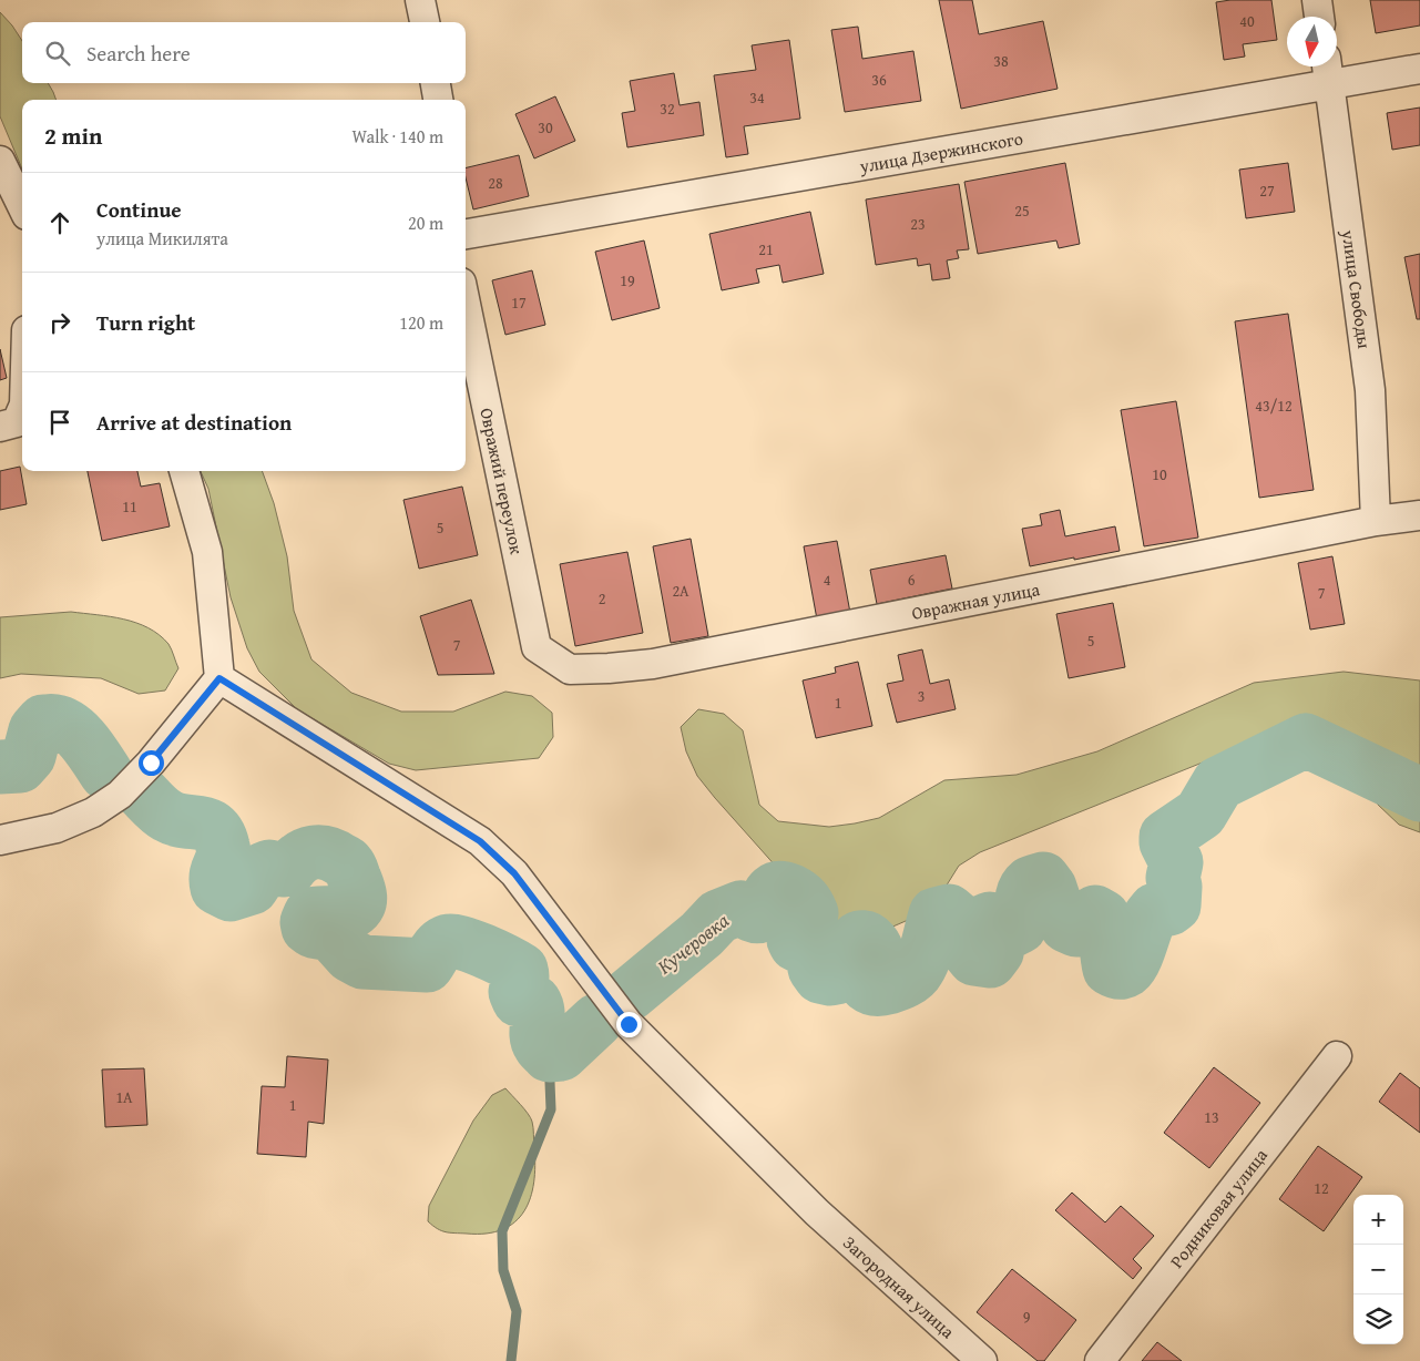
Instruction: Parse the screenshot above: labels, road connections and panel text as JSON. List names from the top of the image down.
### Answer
{
  "streets": {
    "street": [
      "улица Дзержинского",
      "улица Свободы",
      "Овражий переулок",
      "Овражная улица",
      "Родниковая улица",
      "Загородная улица"
    ]
  },
  "crossings": [
    ["улица Дзержинского", "улица Свободы"],
    ["улица Свободы", "Овражная улица"],
    ["Овражий переулок", "Овражная улица"]
  ],
  "water": ["Кучеровка"],
  "house_numbers": [
    "40",
    "38",
    "36",
    "34",
    "32",
    "30",
    "28",
    "27",
    "25",
    "23",
    "21",
    "19",
    "17",
    "43/12",
    "10",
    "11",
    "5",
    "4",
    "6",
    "2А",
    "7",
    "2",
    "5",
    "7",
    "3",
    "1",
    "1А",
    "1",
    "13",
    "12",
    "9"
  ],
  "north": "bottom",
  "page": {
    "search": "Search here",
    "heading": ["2 min", "Walk · 140 m"],
    "list": [
      ["Continue", "улица Микилята", "20 m"],
      ["Turn right", "120 m"],
      "Arrive at destination"
    ],
    "map_buttons": ["+", "−"]
  }
}
